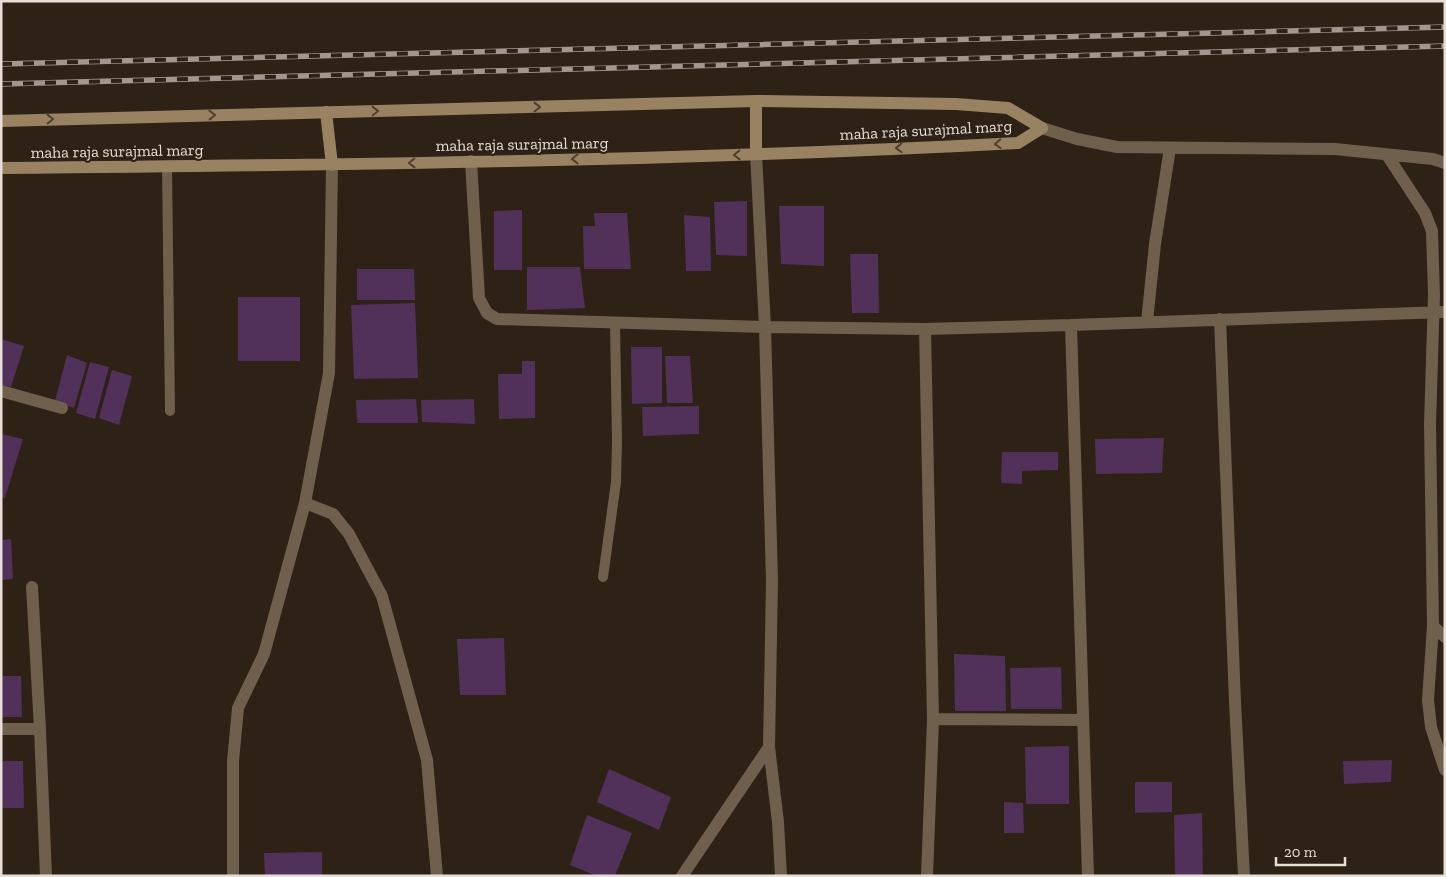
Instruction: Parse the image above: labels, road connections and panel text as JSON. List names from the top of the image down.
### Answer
{
  "streets": {
    "street": ["maha raja surajmal marg"]
  },
  "scale_bar": "20 m"
}
